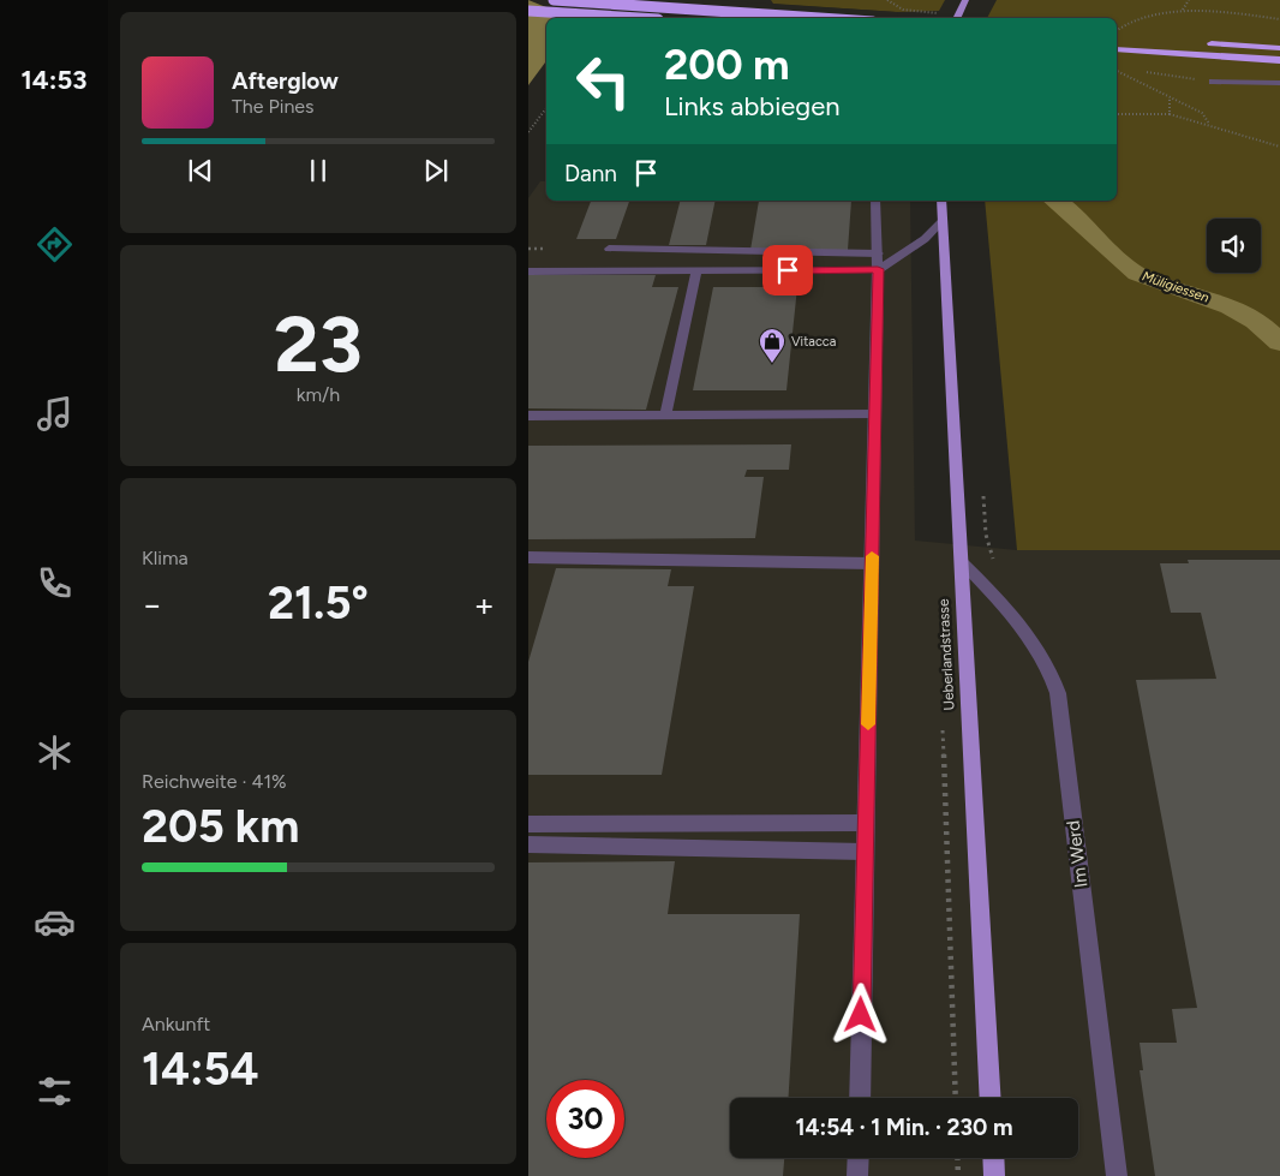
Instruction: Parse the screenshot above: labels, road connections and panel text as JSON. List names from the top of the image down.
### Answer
{
  "streets": {
    "main road": ["Ueberlandstrasse"],
    "street": ["Im Werd"]
  },
  "crossings": [
    ["Ueberlandstrasse", "Im Werd"]
  ],
  "water": ["Müligiessen"],
  "places": {
    "shop": ["Vitacca"]
  },
  "page": {
    "tabs": "14:53",
    "turn": ["200 m", "Links abbiegen"],
    "song": ["Afterglow", "The Pines"],
    "then": "Dann",
    "tile": [
      ["23", "km/h"],
      "Klima",
      ["Reichweite · 41%", "205 km"],
      ["Ankunft", "14:54"]
    ],
    "heat": ["−", "21.5°", "+"],
    "limit": "30",
    "trip": "14:54 · 1 Min. · 230 m"
  }
}
